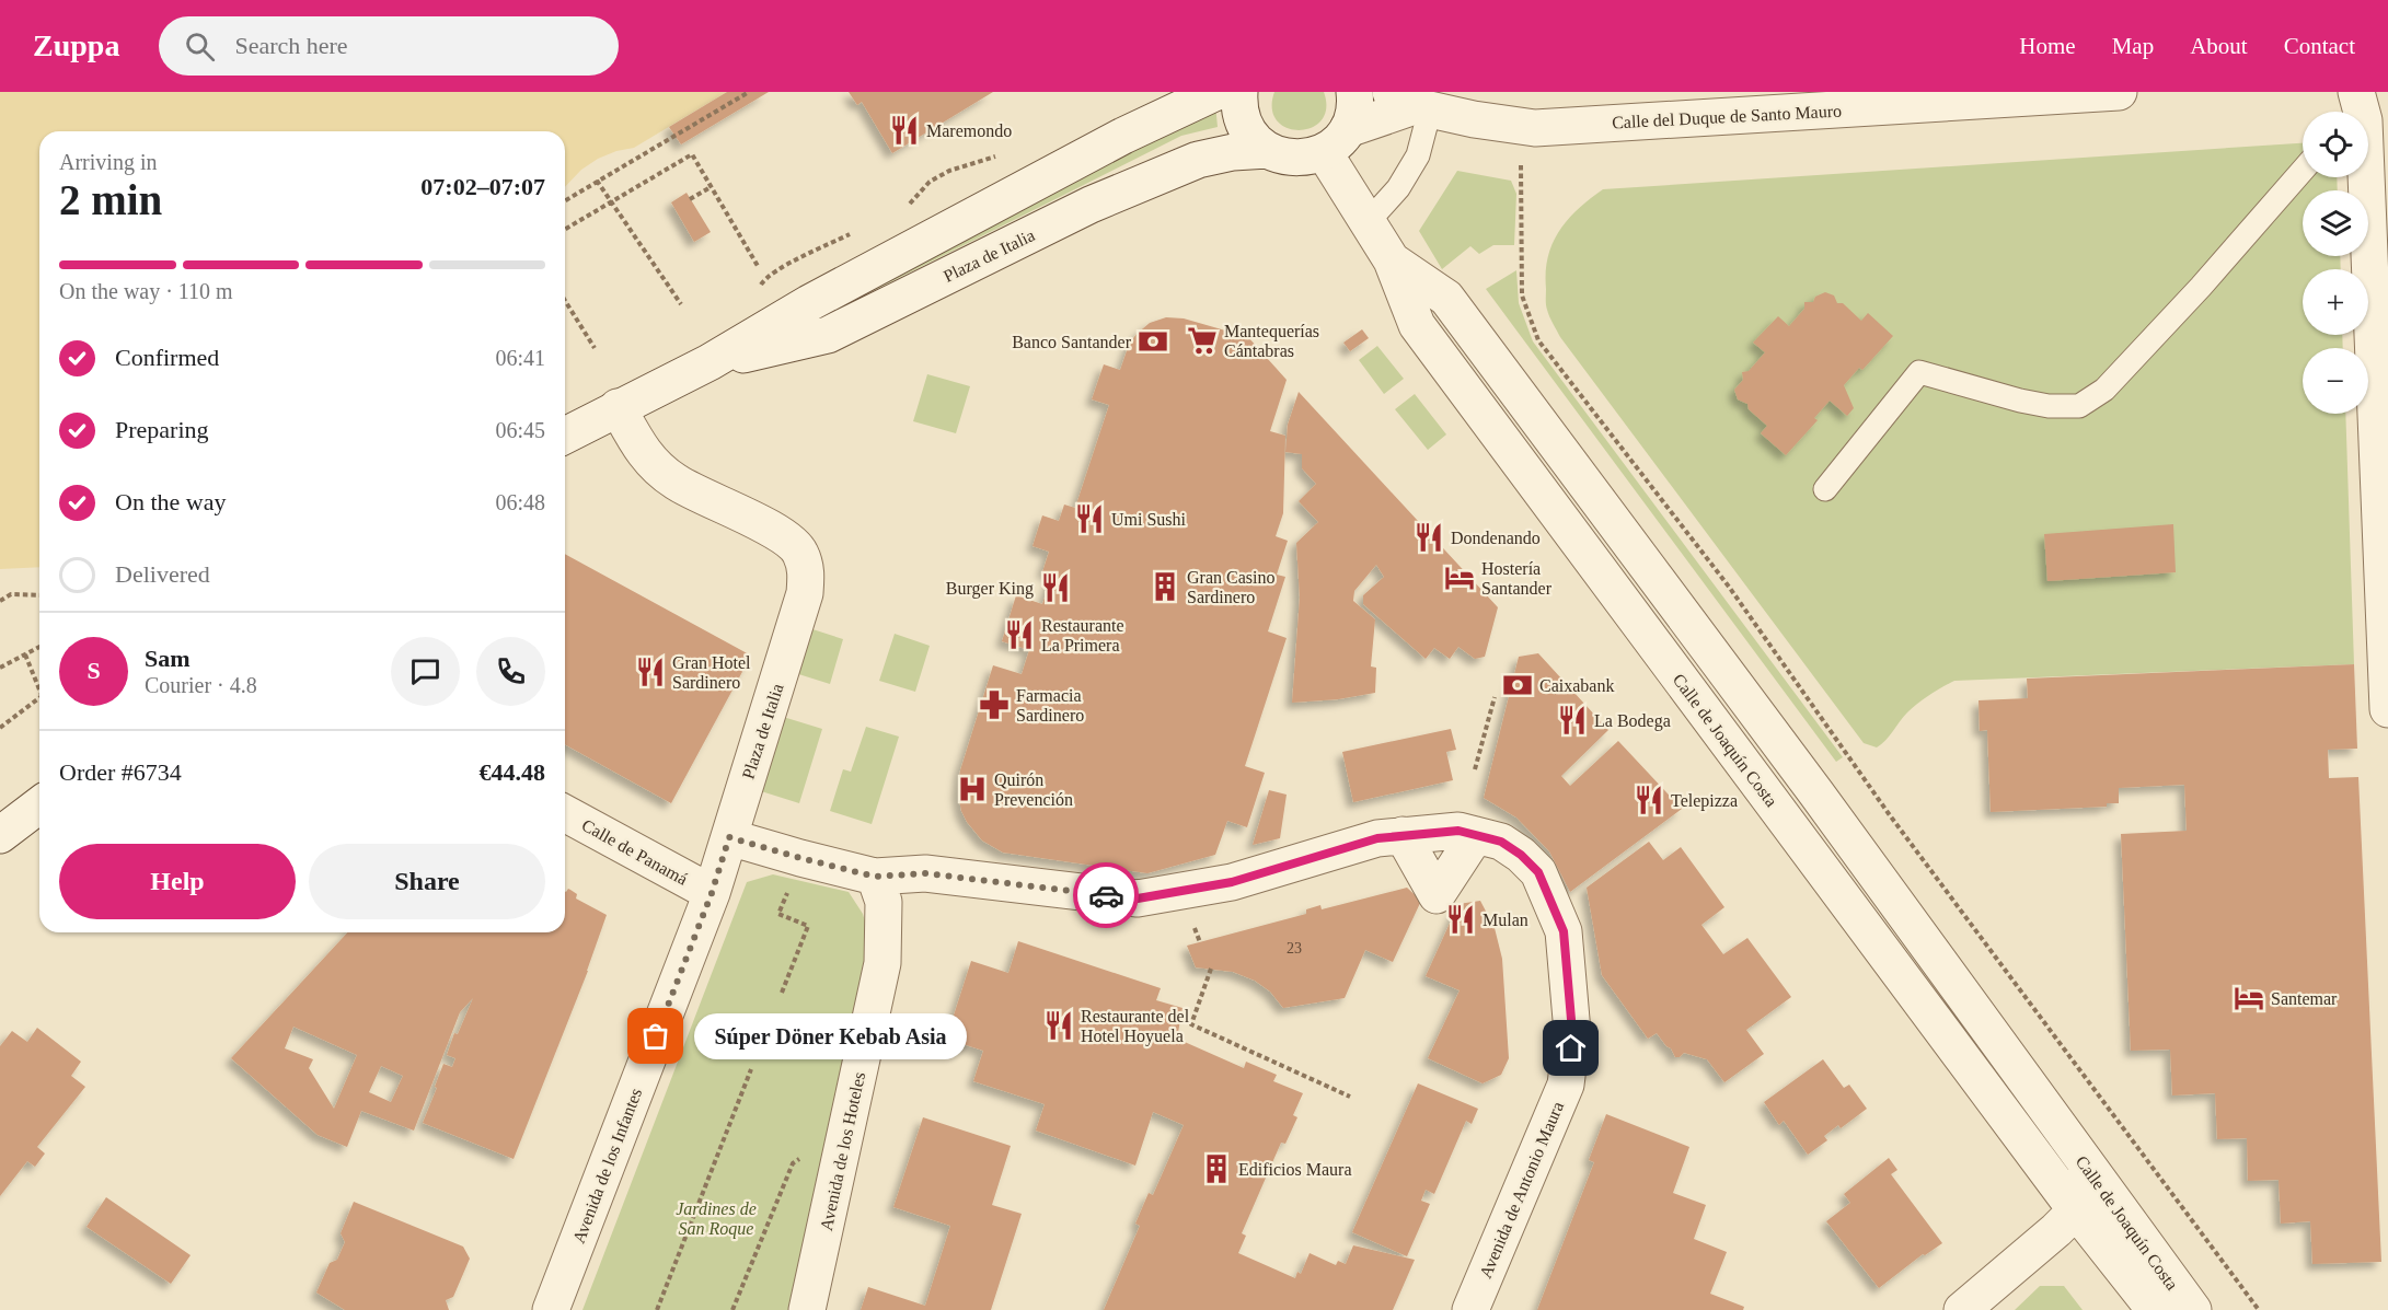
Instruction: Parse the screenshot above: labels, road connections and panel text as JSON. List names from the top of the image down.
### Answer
{
  "streets": {
    "street": [
      "Calle del Duque de Santo Mauro",
      "Plaza de Italia",
      "Calle de Joaquín Costa",
      "Calle de Panamá",
      "Avenida de los Hoteles",
      "Avenida de los Infantes",
      "Avenida de Antonio Maura"
    ]
  },
  "crossings": [
    ["Plaza de Italia", "Calle de Joaquín Costa"],
    ["Plaza de Italia", "Avenida de los Infantes"],
    ["Plaza de Italia", "Avenida de Antonio Maura"],
    ["Calle de Panamá", "Avenida de los Infantes"],
    ["Avenida de los Hoteles", "Avenida de Antonio Maura"],
    ["Avenida de los Infantes", "Avenida de Antonio Maura"]
  ],
  "parks": ["Jardines de San Roque"],
  "places": {
    "restaurant": [
      "Maremondo",
      "Umi Sushi",
      "Dondenando",
      "Burger King",
      "Restaurante La Primera",
      "Gran Hotel Sardinero",
      "La Bodega",
      "Telepizza",
      "Mulan",
      "Restaurante del Hotel Hoyuela"
    ],
    "supermarket": ["Mantequerías Cántabras"],
    "bank": ["Banco Santander", "Caixabank"],
    "hotel": ["Hostería Santander", "Santemar"],
    "building": ["Gran Casino Sardinero", "Edificios Maura"],
    "pharmacy": ["Farmacia Sardinero"],
    "hospital": ["Quirón Prevención"],
    "other": ["Súper Döner Kebab Asia"]
  },
  "house_numbers": ["23"],
  "page": {
    "header": "Zuppa",
    "search": "Search here",
    "nav": [
      "Home",
      "Map",
      "About",
      "Contact"
    ],
    "map_buttons": ["+", "−"],
    "heading": ["2 min", "Arriving in", "07:02–07:07"],
    "panel": [
      "Sam",
      "Courier · 4.8",
      "Order #6734",
      "€44.48"
    ],
    "bar": "On the way · 110 m",
    "list": [
      ["Confirmed", "06:41"],
      ["Preparing", "06:45"],
      ["On the way", "06:48"],
      "Delivered"
    ],
    "round": "S",
    "buttons": ["Help", "Share"],
    "bubble": "Súper Döner Kebab Asia"
  }
}
